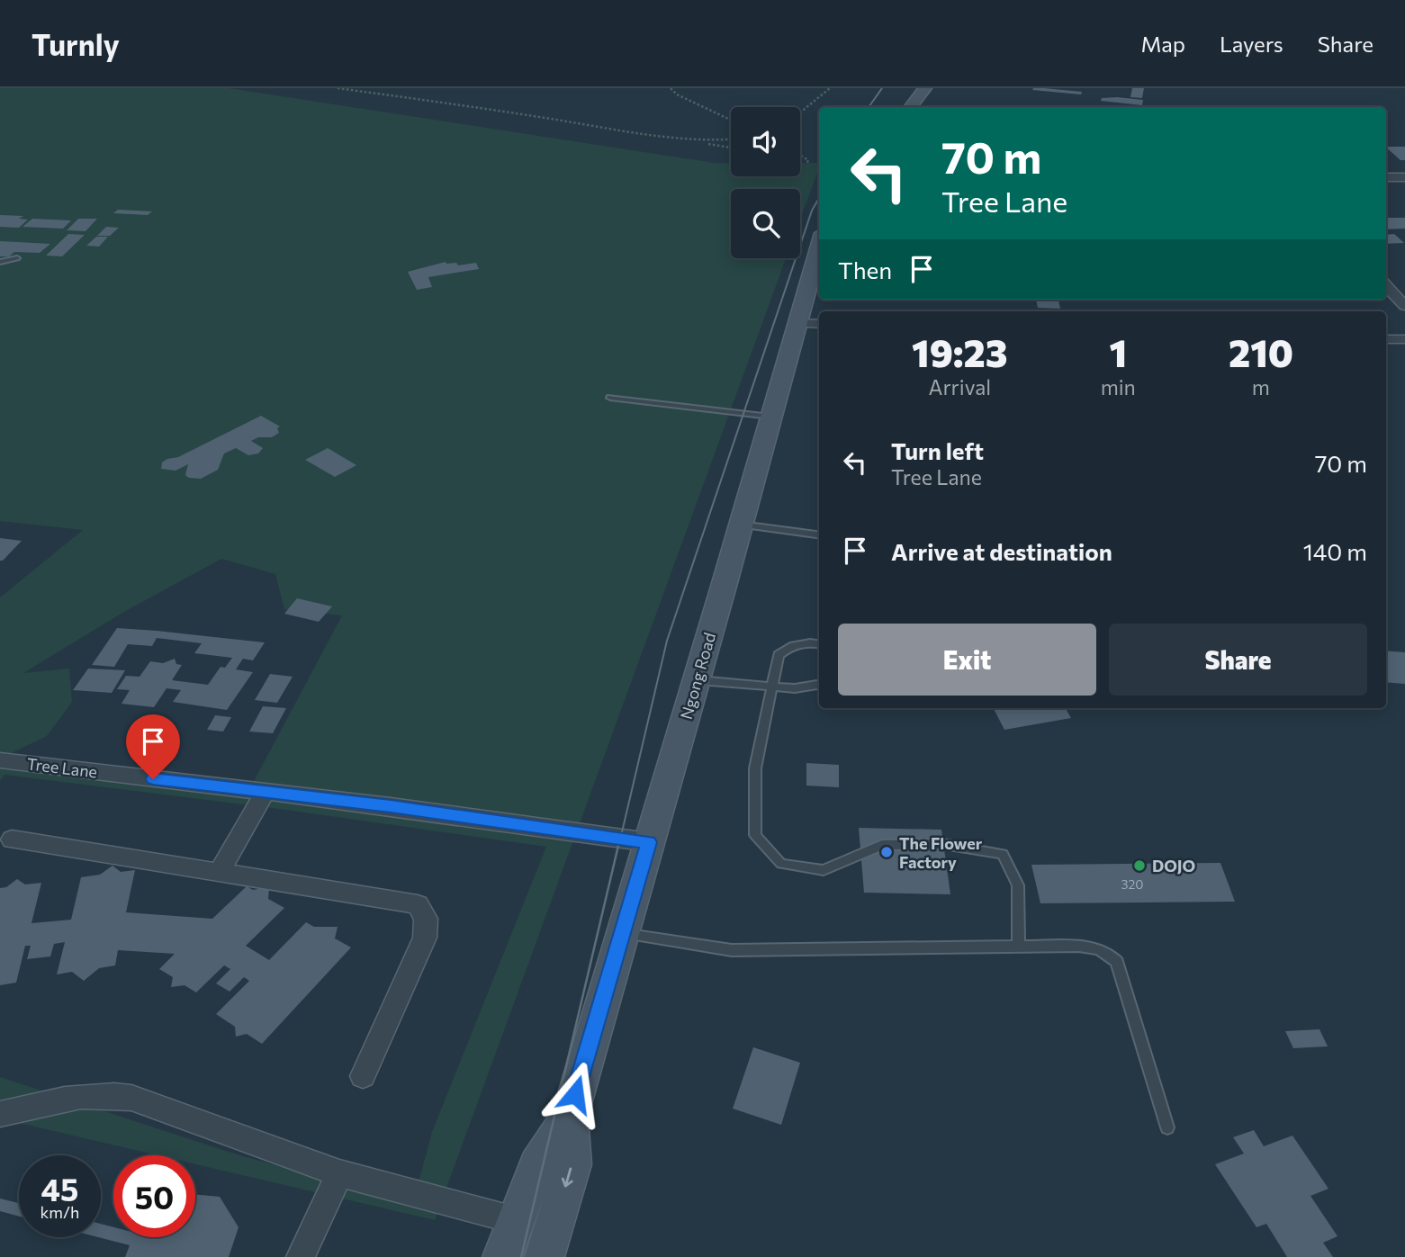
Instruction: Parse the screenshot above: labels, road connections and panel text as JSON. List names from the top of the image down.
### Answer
{
  "streets": {
    "main road": ["Ngong Road"],
    "street": ["Tree Lane"]
  },
  "crossings": [
    ["Ngong Road", "Tree Lane"]
  ],
  "places": ["The Flower Factory", "DOJO"],
  "house_numbers": ["320"],
  "page": {
    "header": "Turnly",
    "nav": ["Map", "Layers", "Share"],
    "turn": ["70 m", "Tree Lane"],
    "then": "Then",
    "eta": [
      "19:23",
      "Arrival",
      "1",
      "min",
      "210",
      "m"
    ],
    "list": [
      {
        "name": "Turn left",
        "note": "Tree Lane",
        "value": "70 m"
      },
      {
        "name": "Arrive at destination",
        "value": "140 m"
      }
    ],
    "buttons": ["Exit", "Share"],
    "speed": "45 km/h",
    "limit": "50"
  }
}
